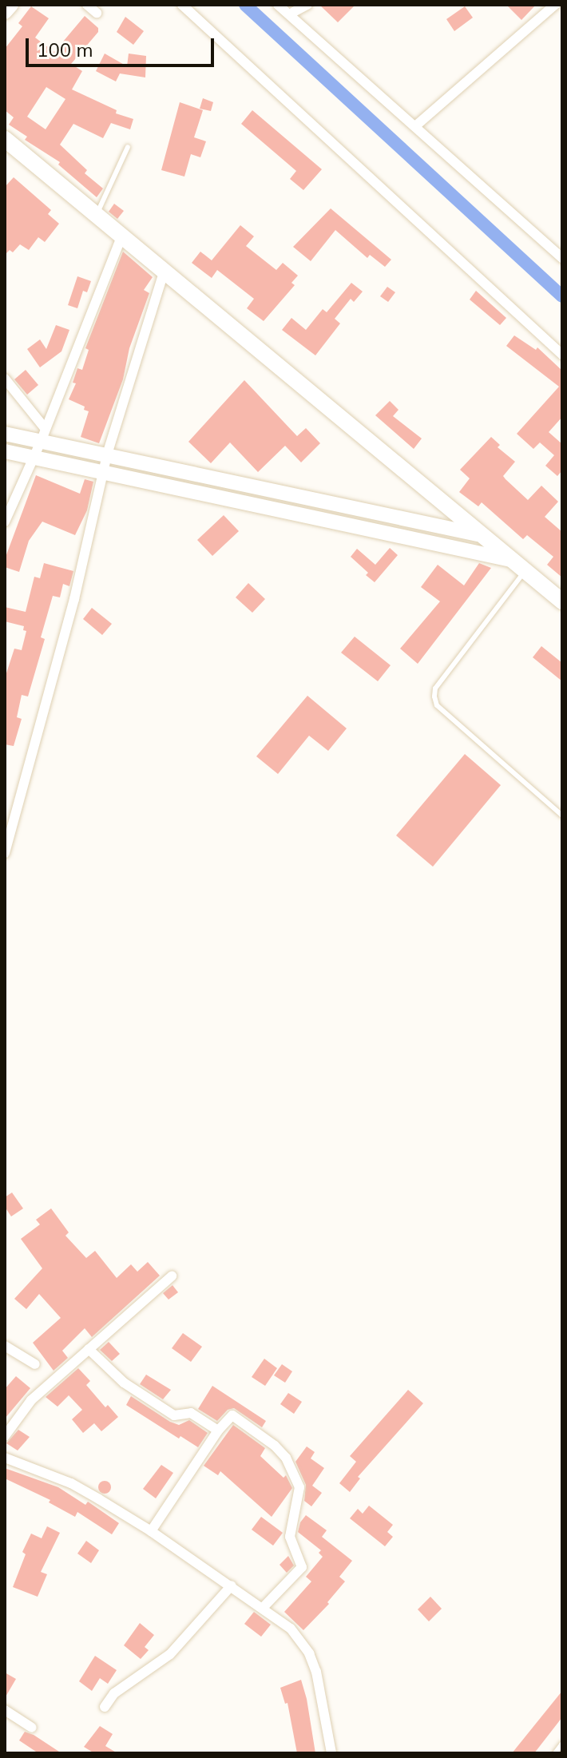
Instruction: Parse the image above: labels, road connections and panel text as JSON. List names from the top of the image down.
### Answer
{
  "scale_bar": "100 m"
}
